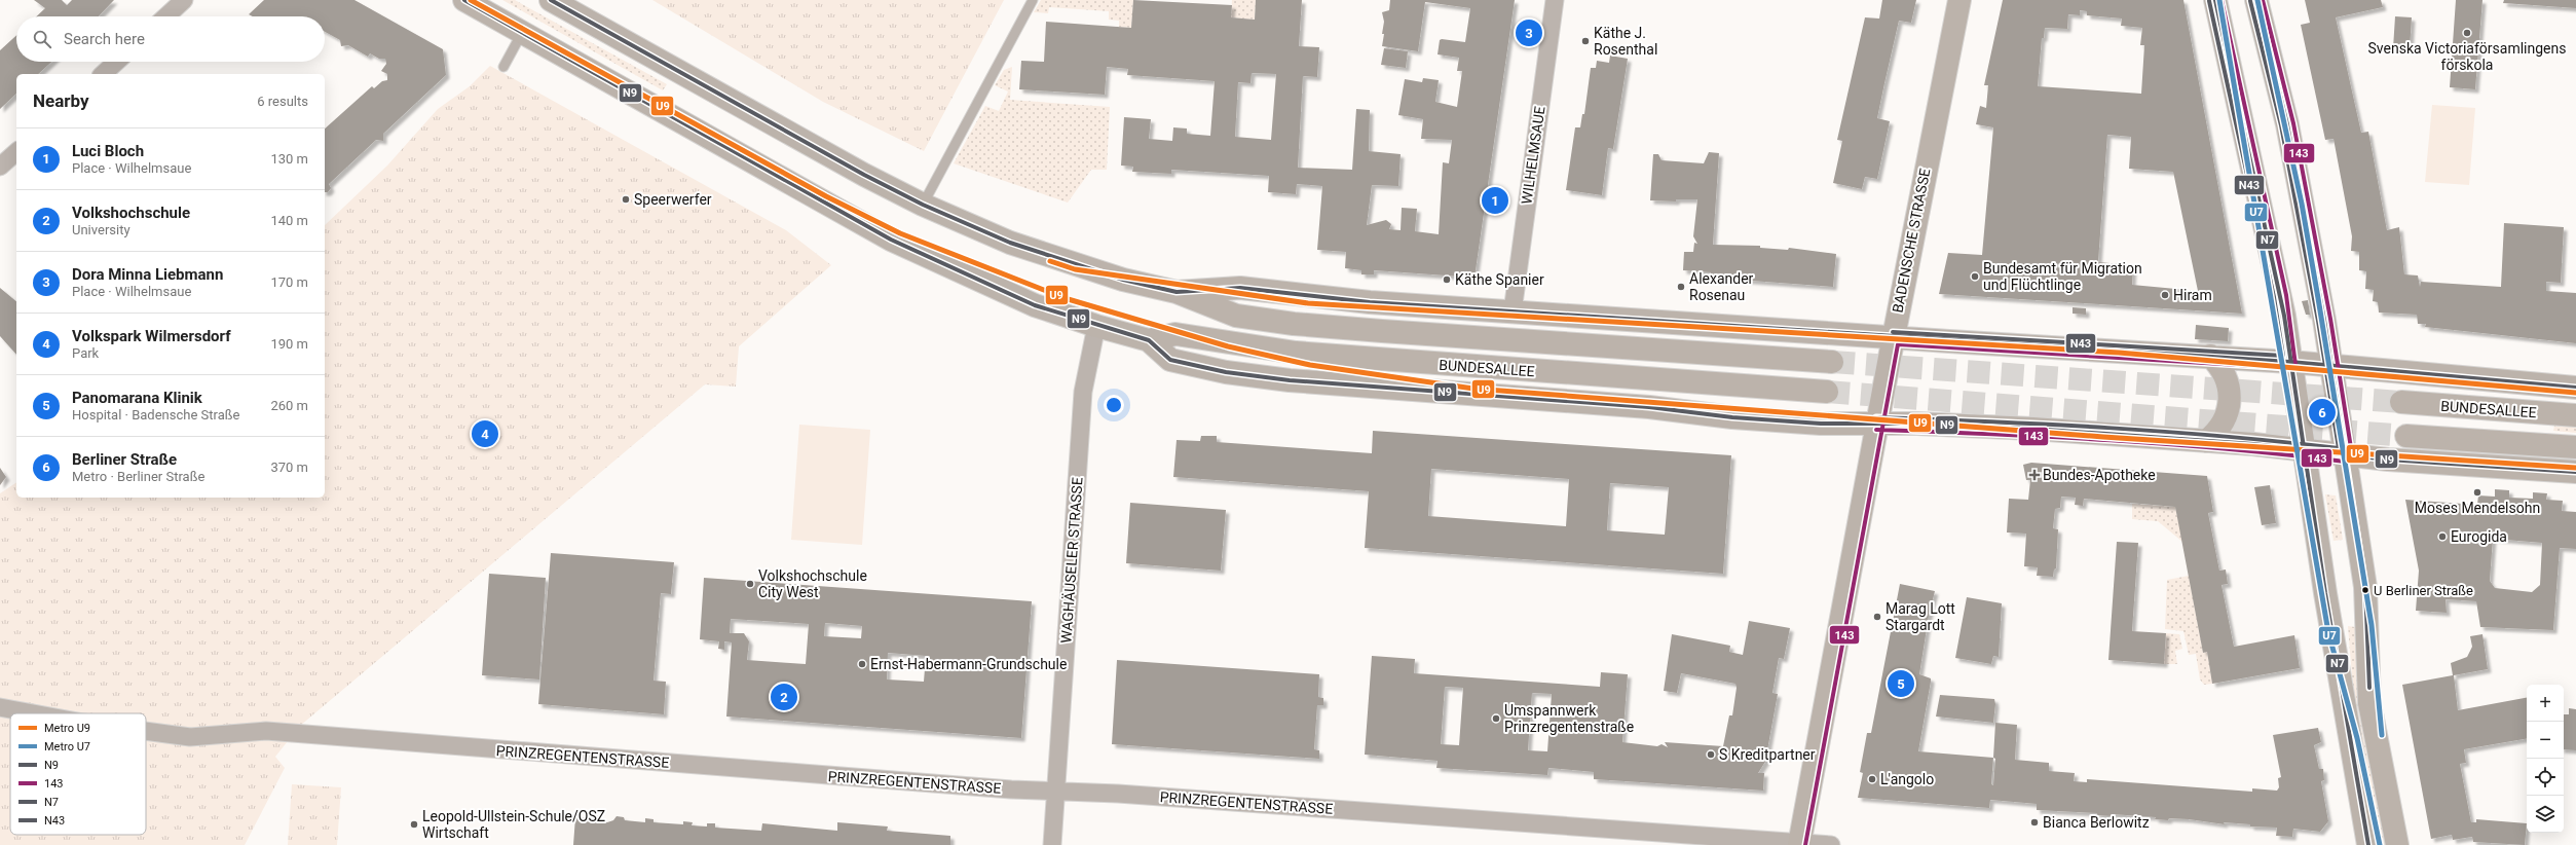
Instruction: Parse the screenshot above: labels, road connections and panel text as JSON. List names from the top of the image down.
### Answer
{
  "streets": {
    "main road": ["BADENSCHE STRASSE", "BUNDESALLEE"],
    "street": ["WILHELMSAUE", "WAGHÄUSELER STRASSE", "PRINZREGENTENSTRASSE"]
  },
  "crossings": [
    ["WILHELMSAUE", "BUNDESALLEE"],
    ["BADENSCHE STRASSE", "BUNDESALLEE"],
    ["BADENSCHE STRASSE", "PRINZREGENTENSTRASSE"],
    ["BUNDESALLEE", "WAGHÄUSELER STRASSE"],
    ["WAGHÄUSELER STRASSE", "PRINZREGENTENSTRASSE"]
  ],
  "places": {
    "other": [
      "Svenska Victoriaförsamlingens förskola",
      "Käthe J. Rosenthal",
      "Speerwerfer",
      "Bundesamt für Migration und Flüchtlinge",
      "Käthe Spanier",
      "Alexander Rosenau",
      "Hiram",
      "Moses Mendelsohn",
      "Eurogida",
      "Volkshochschule City West",
      "U Berliner Straße",
      "Marag Lott Stargardt",
      "Ernst-Habermann-Grundschule",
      "Umspannwerk Prinzregentenstraße",
      "S Kreditpartner",
      "L'angolo",
      "Bianca Berlowitz",
      "Leopold-Ullstein-Schule/OSZ Wirtschaft"
    ],
    "health": ["Bundes-Apotheke"]
  },
  "lines": [
    "metro line U9",
    "metro line U7",
    "transit line N9",
    "transit line 143",
    "transit line N7",
    "transit line N43"
  ],
  "legend": [
    "Metro U9",
    "Metro U7",
    "N9",
    "143",
    "N7",
    "N43"
  ],
  "page": {
    "search": "Search here",
    "pins": [
      "3",
      "1",
      "6",
      "4",
      "5",
      "2"
    ],
    "heading": ["Nearby", "6 results"],
    "list": [
      {
        "mark": "1",
        "name": "Luci Bloch",
        "note": "Place · Wilhelmsaue",
        "value": "130 m"
      },
      {
        "mark": "2",
        "name": "Volkshochschule",
        "note": "University",
        "value": "140 m"
      },
      {
        "mark": "3",
        "name": "Dora Minna Liebmann",
        "note": "Place · Wilhelmsaue",
        "value": "170 m"
      },
      {
        "mark": "4",
        "name": "Volkspark Wilmersdorf",
        "note": "Park",
        "value": "190 m"
      },
      {
        "mark": "5",
        "name": "Panomarana Klinik",
        "note": "Hospital · Badensche Straße",
        "value": "260 m"
      },
      {
        "mark": "6",
        "name": "Berliner Straße",
        "note": "Metro · Berliner Straße",
        "value": "370 m"
      }
    ],
    "map_buttons": ["+", "−"]
  }
}
